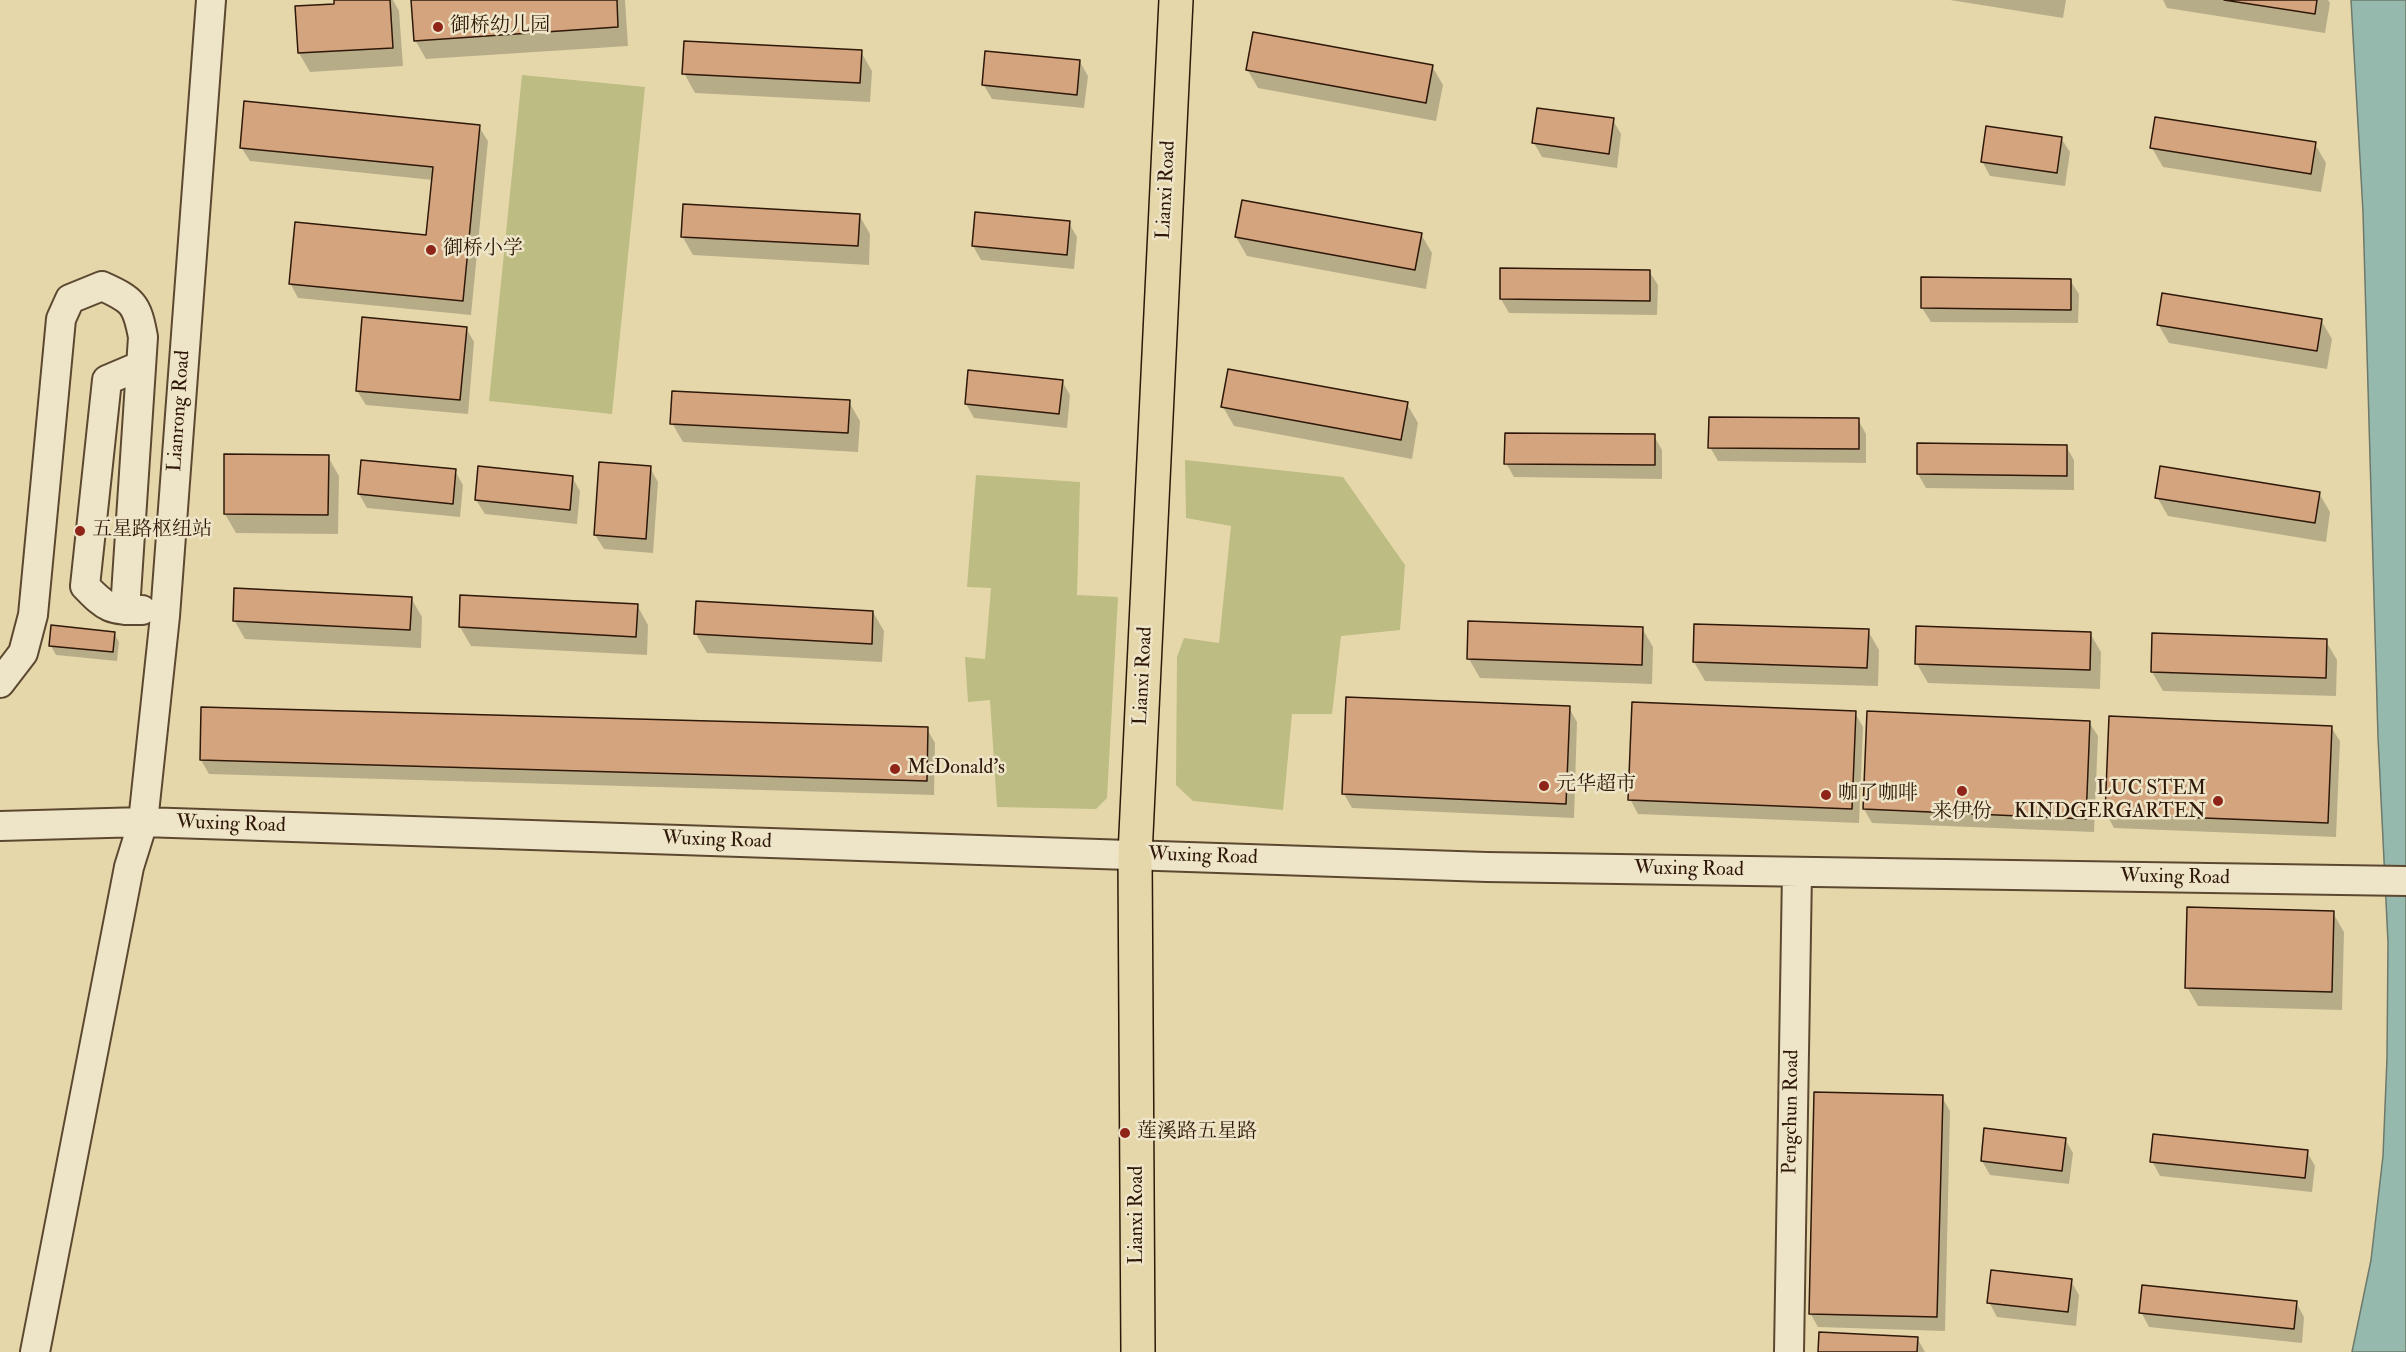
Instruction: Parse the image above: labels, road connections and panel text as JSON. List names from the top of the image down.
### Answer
{
  "streets": {
    "main road": ["Lianxi Road"],
    "street": ["Lianrong Road", "Wuxing Road", "Pengchun Road"]
  },
  "crossings": [
    ["Lianxi Road", "Wuxing Road"],
    ["Lianrong Road", "Wuxing Road"],
    ["Wuxing Road", "Pengchun Road"]
  ],
  "places": [
    "御桥幼儿园",
    "御桥小学",
    "五星路枢纽站",
    "McDonald's",
    "元华超市",
    "来伊份",
    "咖了咖啡",
    "LUC STEM KINDGERGARTEN",
    "莲溪路五星路"
  ]
}
